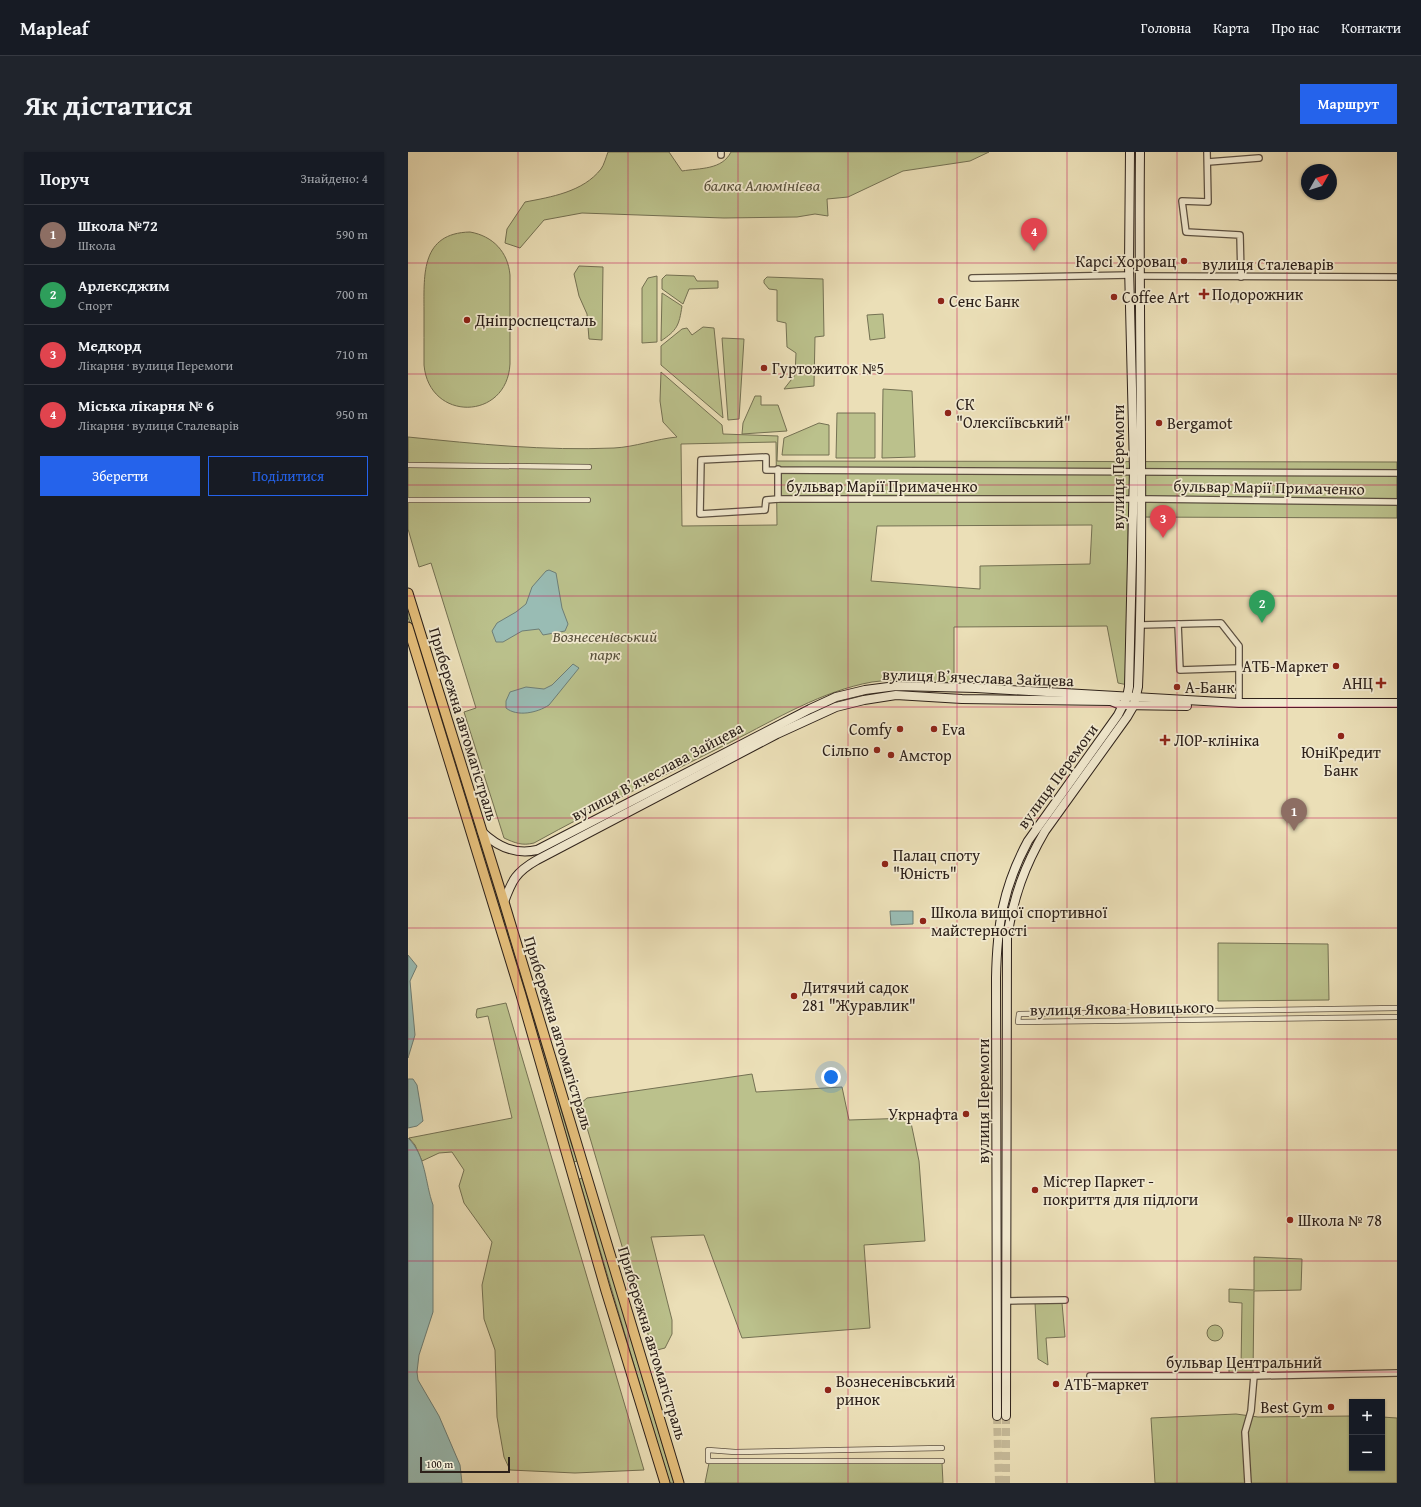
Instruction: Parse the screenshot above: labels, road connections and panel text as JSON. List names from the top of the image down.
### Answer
{
  "streets": {
    "main road": ["вулиця Перемоги", "вулиця Вʼячеслава Зайцева", "Прибережна автомагістраль"],
    "street": [
      "вулиця Сталеварів",
      "бульвар Марії Примаченко",
      "вулиця Якова Новицького",
      "бульвар Центральний"
    ]
  },
  "crossings": [
    ["вулиця Сталеварів", "вулиця Перемоги"],
    ["вулиця Перемоги", "бульвар Марії Примаченко"],
    ["вулиця Перемоги", "вулиця Вʼячеслава Зайцева"],
    ["вулиця Вʼячеслава Зайцева", "Прибережна автомагістраль"]
  ],
  "parks": ["балка Алюмінієва", "Вознесенівський парк"],
  "places": {
    "other": [
      "Карсі Хоровац",
      "Coffee Art",
      "Сенс Банк",
      "Дніпроспецсталь",
      "Гуртожиток №5",
      "СК \"Олексіївський\"",
      "Bergamot",
      "АТБ-Маркет",
      "А-Банк",
      "Comfy",
      "Eva",
      "ЮніКредит Банк",
      "Сільпо",
      "Амстор",
      "Палац споту \"Юність\"",
      "Школа вищої спортивної майстерності",
      "Дитячий садок 281 \"Журавлик\"",
      "Укрнафта",
      "Містер Паркет - покриття для підлоги",
      "Школа № 78",
      "АТБ-маркет",
      "Вознесенівський ринок",
      "Best Gym"
    ],
    "health": ["Подорожник", "АНЦ", "ЛОР-клініка"]
  },
  "scale_bar": "100 m",
  "north": "top right",
  "page": {
    "header": "Mapleaf",
    "nav": [
      "Головна",
      "Карта",
      "Про нас",
      "Контакти"
    ],
    "title": "Як дістатися",
    "buttons": [
      "Маршрут",
      ["Зберегти", "Поділитися"]
    ],
    "heading": ["Поруч", "Знайдено: 4"],
    "list": [
      {
        "mark": "1",
        "name": "Школа №72",
        "note": "Школа",
        "value": "590 m"
      },
      {
        "mark": "2",
        "name": "Арлексджим",
        "note": "Спорт",
        "value": "700 m"
      },
      {
        "mark": "3",
        "name": "Медкорд",
        "note": "Лікарня · вулиця Перемоги",
        "value": "710 m"
      },
      {
        "mark": "4",
        "name": "Мiська лiкарня № 6",
        "note": "Лікарня · вулиця Сталеварів",
        "value": "950 m"
      }
    ],
    "pins": [
      "4",
      "3",
      "2",
      "1"
    ],
    "map_buttons": ["+", "−"],
    "scale": "100 m"
  }
}
